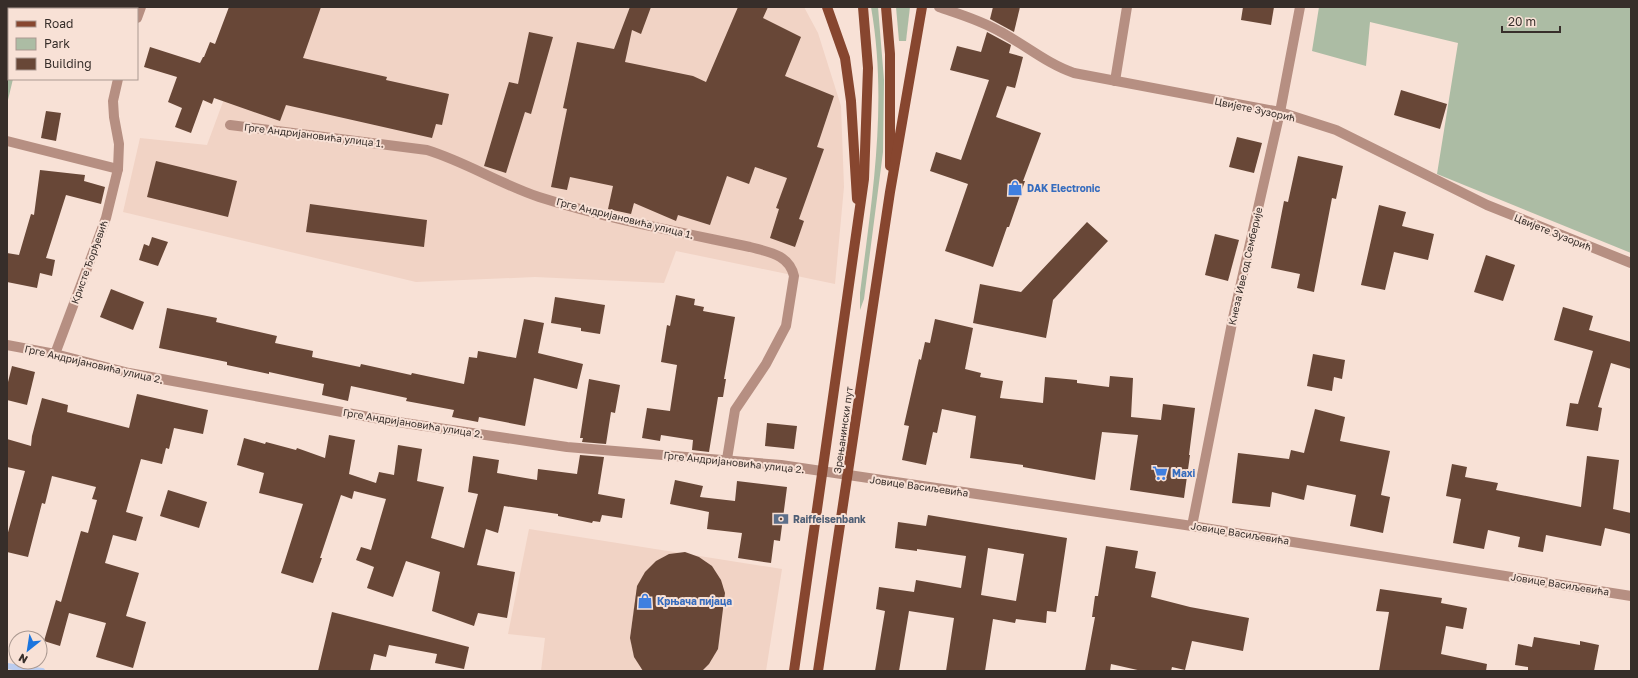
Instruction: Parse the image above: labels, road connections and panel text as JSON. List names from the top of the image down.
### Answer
{
  "streets": {
    "main road": ["Зрењанински пут"],
    "street": [
      "Цвијете Зузорић",
      "Грге Андријановића улица 1.",
      "Кристе Ђорђевић",
      "Кнеза Иве од Семберије",
      "Грге Андријановића улица 2.",
      "Јовице Васиљевића"
    ]
  },
  "crossings": [
    ["Цвијете Зузорић", "Кнеза Иве од Семберије"],
    ["Грге Андријановића улица 1.", "Грге Андријановића улица 2."],
    ["Кристе Ђорђевић", "Грге Андријановића улица 2."],
    ["Кнеза Иве од Семберије", "Јовице Васиљевића"],
    ["Грге Андријановића улица 2.", "Зрењанински пут"],
    ["Грге Андријановића улица 2.", "Јовице Васиљевића"],
    ["Зрењанински пут", "Јовице Васиљевића"]
  ],
  "places": {
    "shop": ["DAK Electronic", "Крњача пијаца"],
    "supermarket": ["Maxi"],
    "bank": ["Raiffeisenbank"]
  },
  "legend": ["Road", "Park", "Building"],
  "scale_bar": "20 m",
  "north": "bottom left"
}
